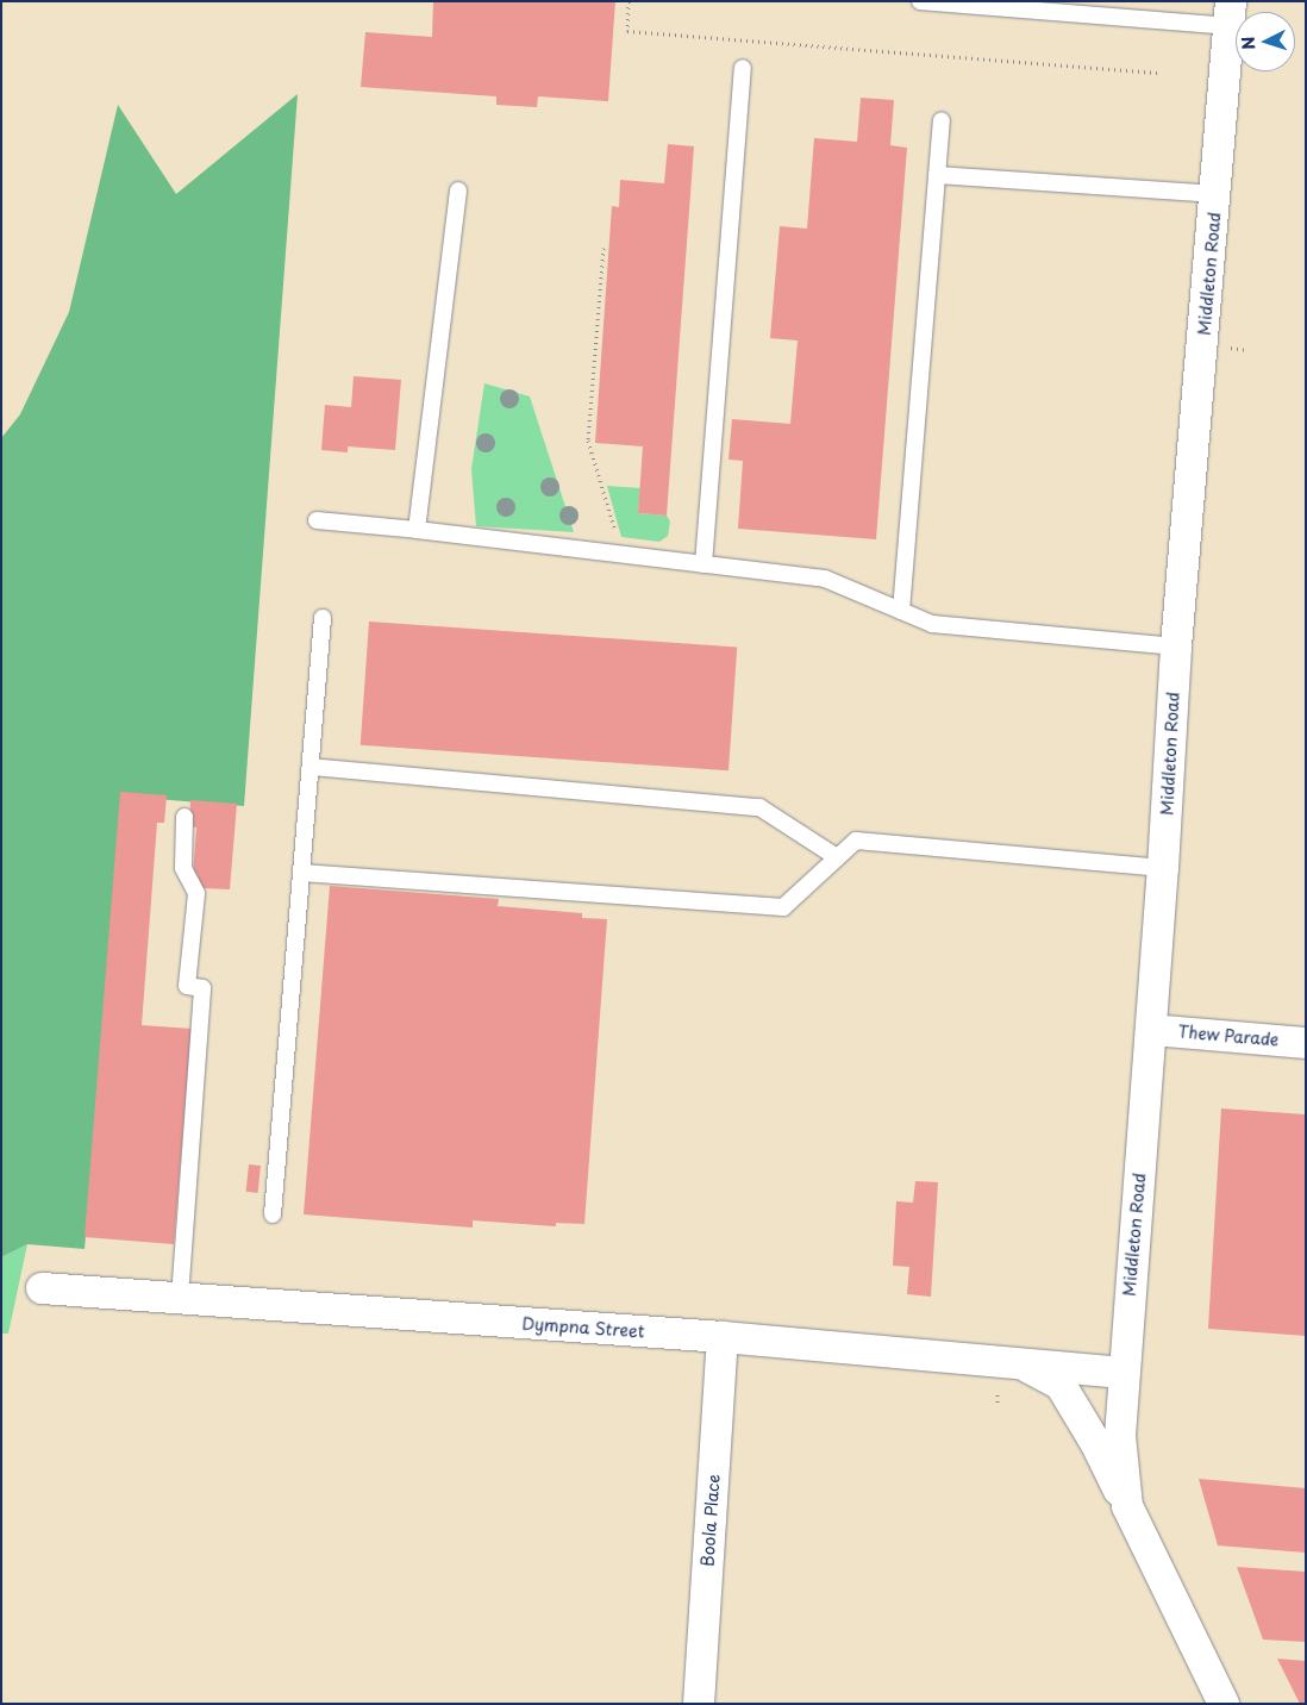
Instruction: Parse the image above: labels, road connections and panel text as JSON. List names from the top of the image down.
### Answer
{
  "streets": {
    "street": [
      "Middleton Road",
      "Thew Parade",
      "Dympna Street",
      "Boola Place"
    ]
  },
  "crossings": [
    ["Middleton Road", "Thew Parade"],
    ["Middleton Road", "Dympna Street"],
    ["Dympna Street", "Boola Place"]
  ],
  "north": "left"
}
